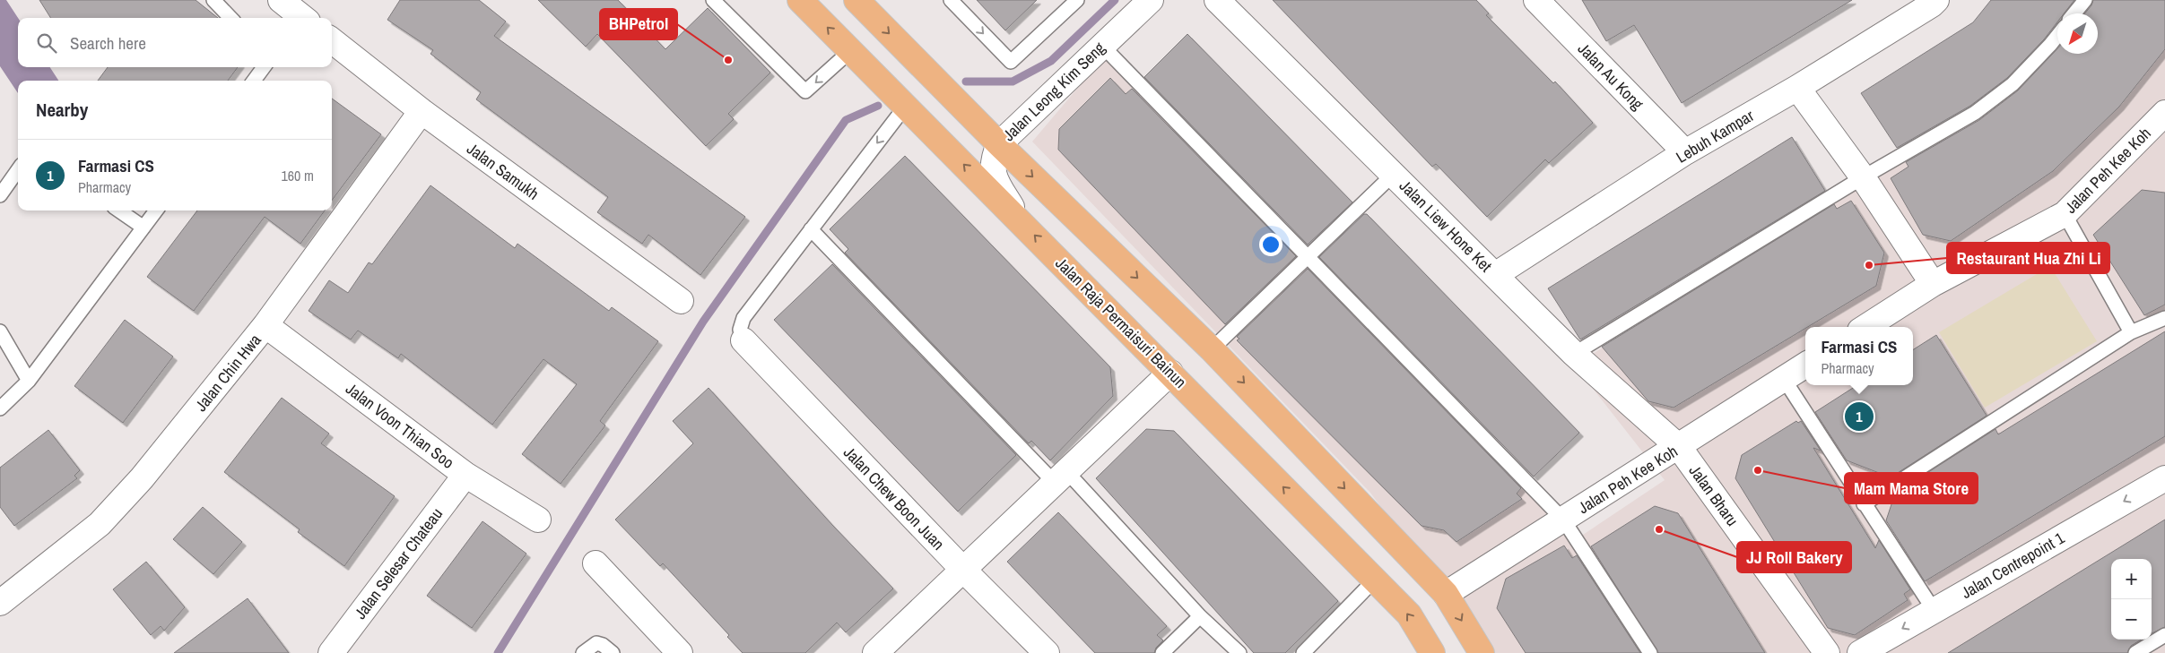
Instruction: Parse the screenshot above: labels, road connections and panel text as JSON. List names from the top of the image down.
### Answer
{
  "streets": {
    "main road": ["Jalan Raja Permaisuri Bainun"],
    "street": [
      "Jalan Au Kong",
      "Jalan Leong Kim Seng",
      "Lebuh Kampar",
      "Jalan Peh Kee Koh",
      "Jalan Samukh",
      "Jalan Liew Hone Ket",
      "Jalan Chin Hwa",
      "Jalan Voon Thian Soo",
      "Jalan Bharu",
      "Jalan Chew Boon Juan",
      "Jalan Selesar Chateau",
      "Jalan Centrepoint 1"
    ]
  },
  "crossings": [
    ["Jalan Au Kong", "Lebuh Kampar"],
    ["Jalan Leong Kim Seng", "Jalan Raja Permaisuri Bainun"],
    ["Lebuh Kampar", "Jalan Liew Hone Ket"],
    ["Jalan Peh Kee Koh", "Jalan Liew Hone Ket"],
    ["Jalan Peh Kee Koh", "Jalan Bharu"],
    ["Jalan Samukh", "Jalan Chin Hwa"],
    ["Jalan Liew Hone Ket", "Jalan Bharu"],
    ["Jalan Chin Hwa", "Jalan Voon Thian Soo"],
    ["Jalan Voon Thian Soo", "Jalan Selesar Chateau"]
  ],
  "one_way": ["Jalan Centrepoint 1"],
  "places": [
    "BHPetrol",
    "Restaurant Hua Zhi Li",
    "Mam Mama Store",
    "JJ Roll Bakery"
  ],
  "north": "bottom left",
  "page": {
    "search": "Search here",
    "heading": "Nearby",
    "list": [
      {
        "mark": "1",
        "name": "Farmasi CS",
        "note": "Pharmacy",
        "value": "160 m"
      }
    ],
    "popup": ["Farmasi CS", "Pharmacy"],
    "pins": "1",
    "map_buttons": ["+", "−"]
  }
}
